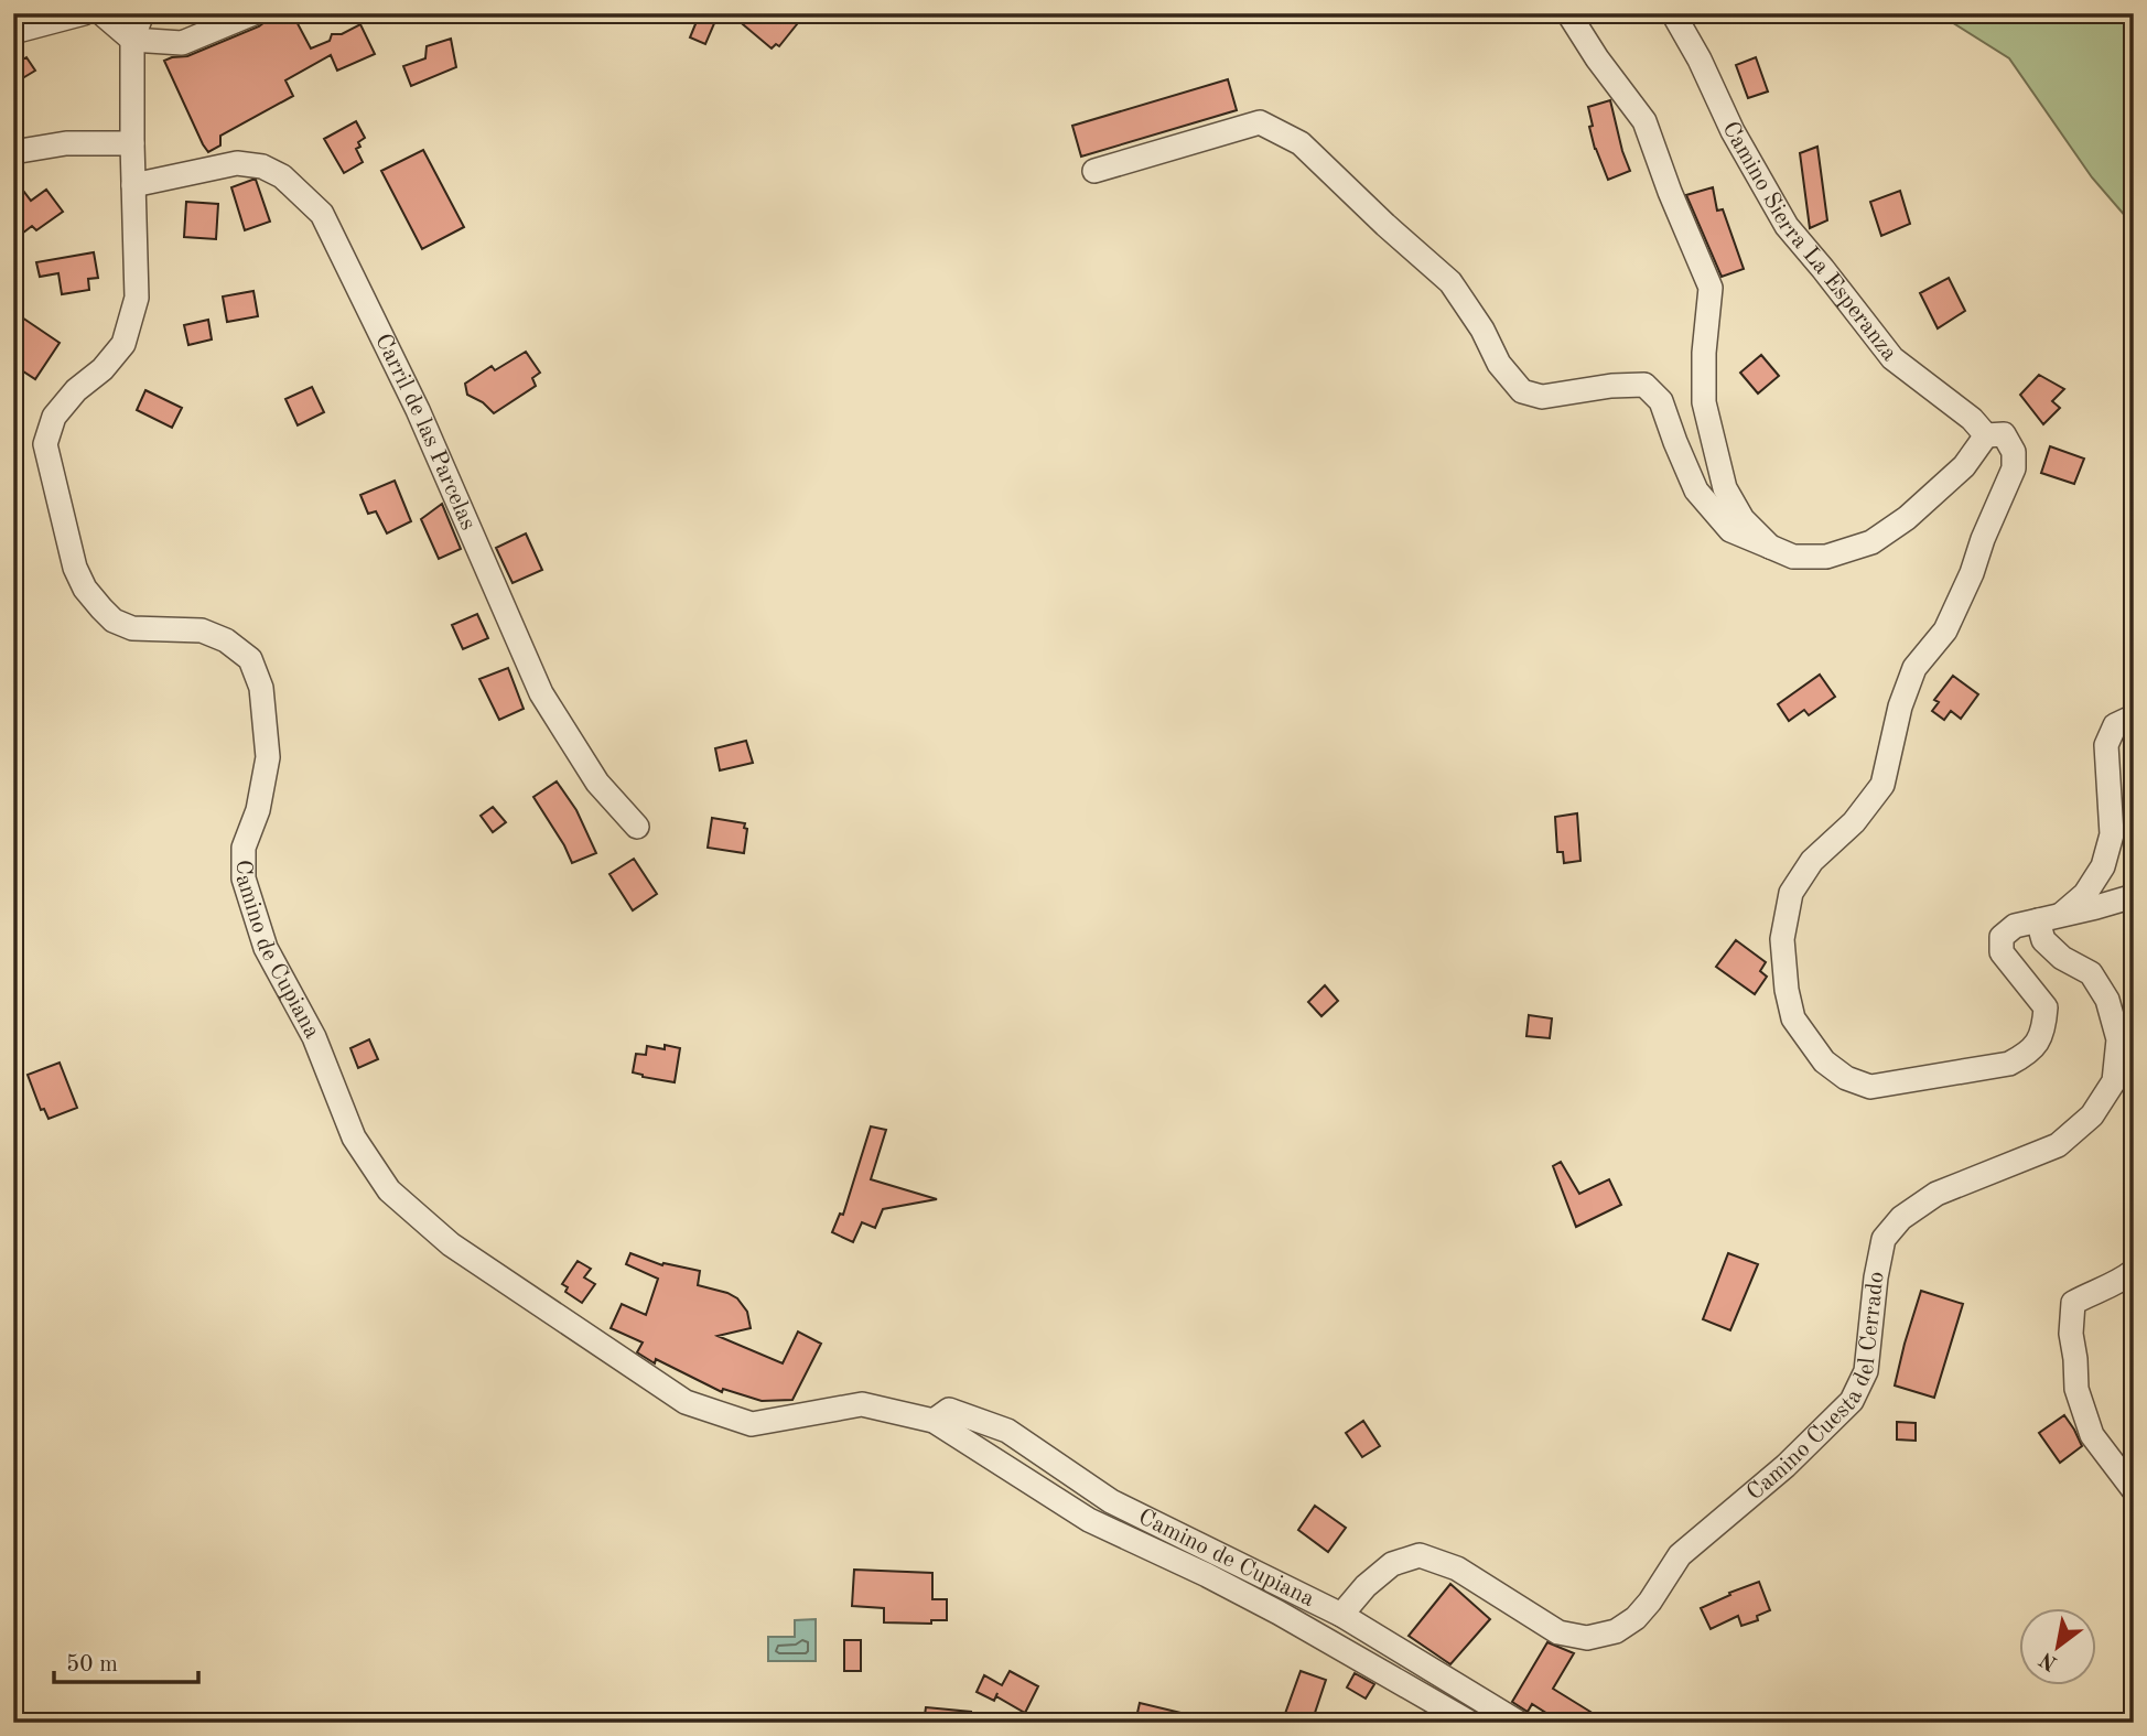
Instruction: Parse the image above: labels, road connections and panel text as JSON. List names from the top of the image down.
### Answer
{
  "streets": {
    "street": [
      "Camino Sierra La Esperanza",
      "Carril de las Parcelas",
      "Camino de Cupiana",
      "Camino Cuesta del Cerrado"
    ]
  },
  "crossings": [
    ["Camino Sierra La Esperanza", "Camino Cuesta del Cerrado"],
    ["Carril de las Parcelas", "Camino de Cupiana"],
    ["Camino de Cupiana", "Camino Cuesta del Cerrado"]
  ],
  "scale_bar": "50 m",
  "north": "bottom left"
}
